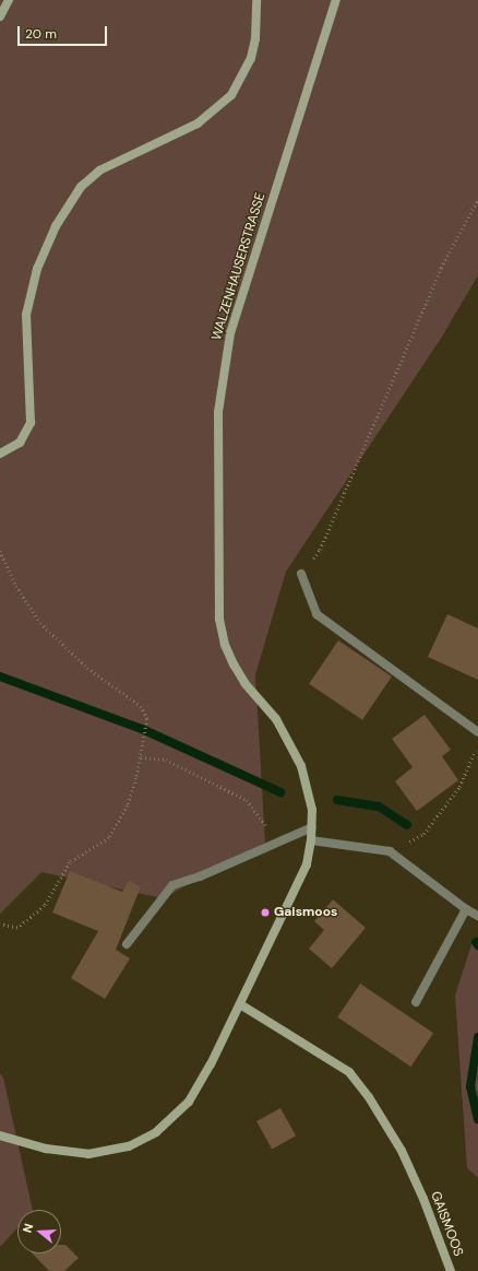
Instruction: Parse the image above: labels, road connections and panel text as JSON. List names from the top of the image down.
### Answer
{
  "streets": {
    "street": ["WALZENHAUSERSTRASSE", "GAISMOOS"]
  },
  "places": ["Gaismoos"],
  "scale_bar": "20 m",
  "north": "left"
}
